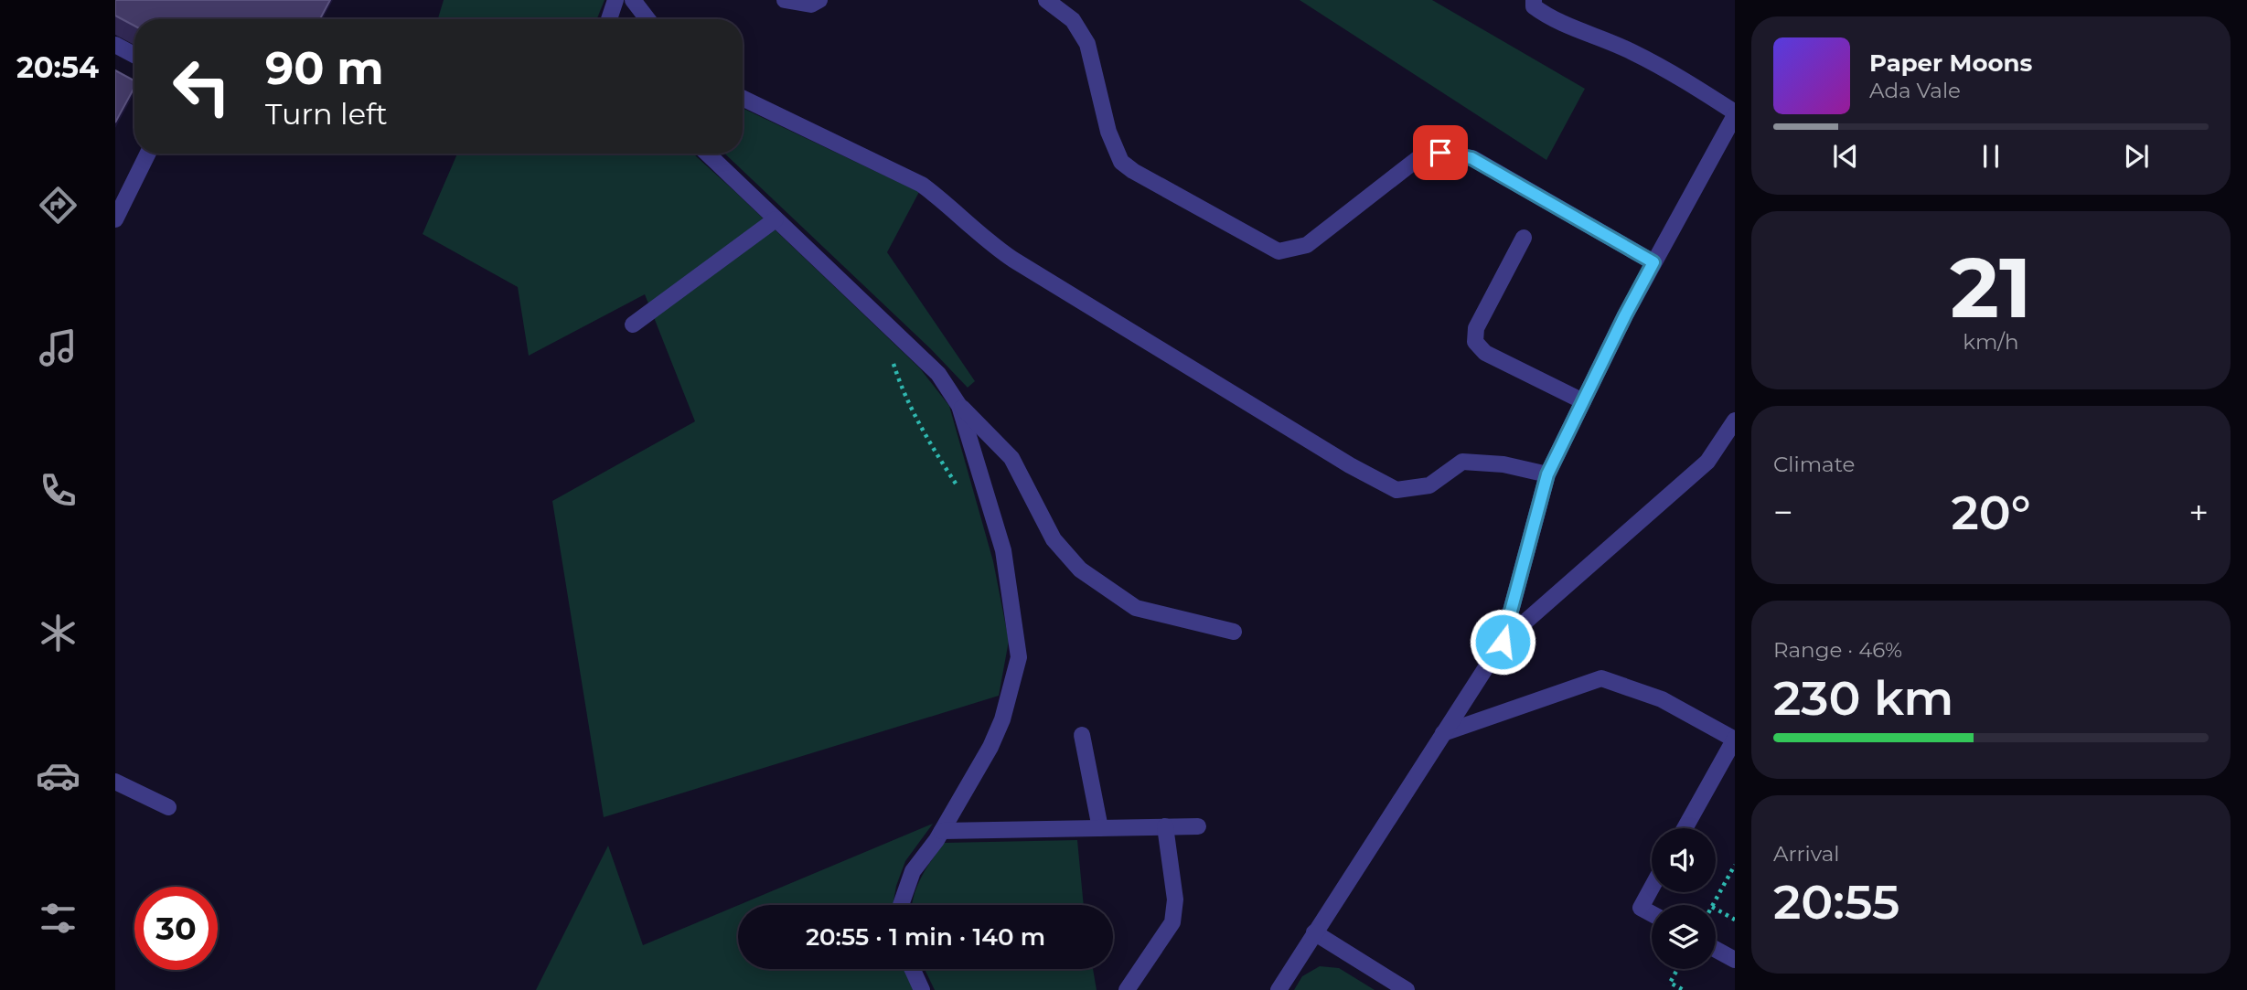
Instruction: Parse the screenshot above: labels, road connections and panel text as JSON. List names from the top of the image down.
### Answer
{
  "page": {
    "tabs": "20:54",
    "turn": ["90 m", "Turn left"],
    "song": ["Paper Moons", "Ada Vale"],
    "tile": [
      ["21", "km/h"],
      "Climate",
      ["Range · 46%", "230 km"],
      ["Arrival", "20:55"]
    ],
    "heat": ["−", "20°", "+"],
    "limit": "30",
    "trip": "20:55 · 1 min · 140 m"
  }
}
